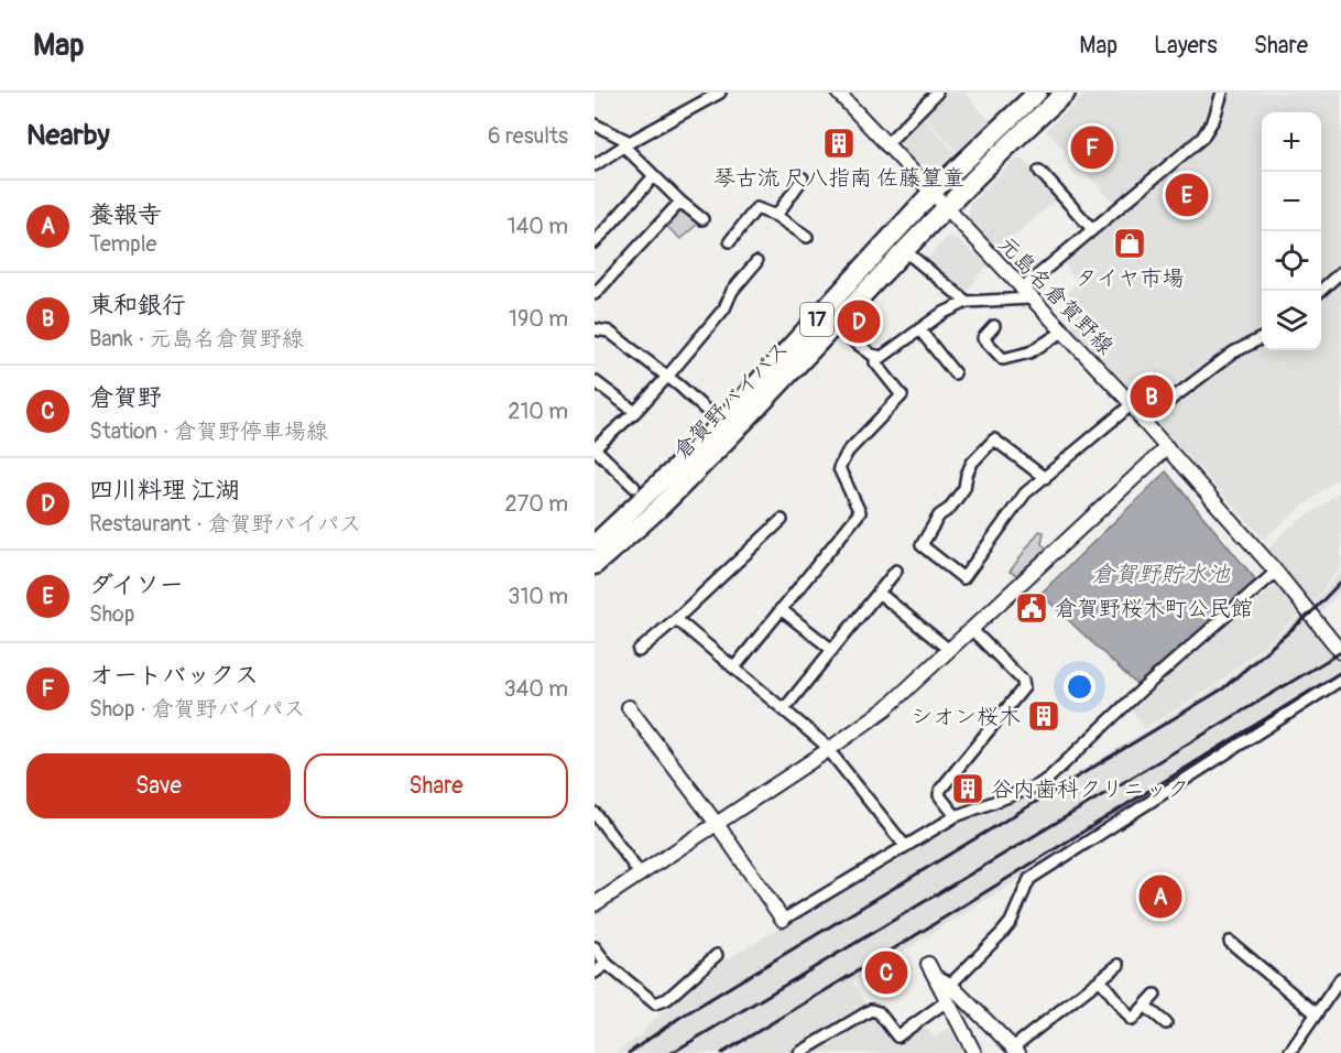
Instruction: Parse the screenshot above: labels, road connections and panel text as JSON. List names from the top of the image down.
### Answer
{
  "streets": {
    "highway": ["17", "倉賀野バイパス"],
    "street": ["元島名倉賀野線"]
  },
  "crossings": [
    ["元島名倉賀野線", "倉賀野バイパス"]
  ],
  "water": ["倉賀野貯水池"],
  "places": {
    "building": ["琴古流 尺八指南 佐藤篁童", "シオン桜木", "谷内歯科クリニック"],
    "shop": ["タイヤ市場"],
    "public building": ["倉賀野桜木町公民館"]
  },
  "page": {
    "header": "Map",
    "nav": ["Map", "Layers", "Share"],
    "heading": ["Nearby", "6 results"],
    "map_buttons": ["+", "−"],
    "pins": [
      "F",
      "E",
      "D",
      "B",
      "A",
      "C"
    ],
    "list": [
      {
        "mark": "A",
        "name": "養報寺",
        "note": "Temple",
        "value": "140 m"
      },
      {
        "mark": "B",
        "name": "東和銀行",
        "note": "Bank · 元島名倉賀野線",
        "value": "190 m"
      },
      {
        "mark": "C",
        "name": "倉賀野",
        "note": "Station · 倉賀野停車場線",
        "value": "210 m"
      },
      {
        "mark": "D",
        "name": "四川料理 江湖",
        "note": "Restaurant · 倉賀野バイパス",
        "value": "270 m"
      },
      {
        "mark": "E",
        "name": "ダイソー",
        "note": "Shop",
        "value": "310 m"
      },
      {
        "mark": "F",
        "name": "オートバックス",
        "note": "Shop · 倉賀野バイパス",
        "value": "340 m"
      }
    ],
    "buttons": ["Save", "Share"]
  }
}
